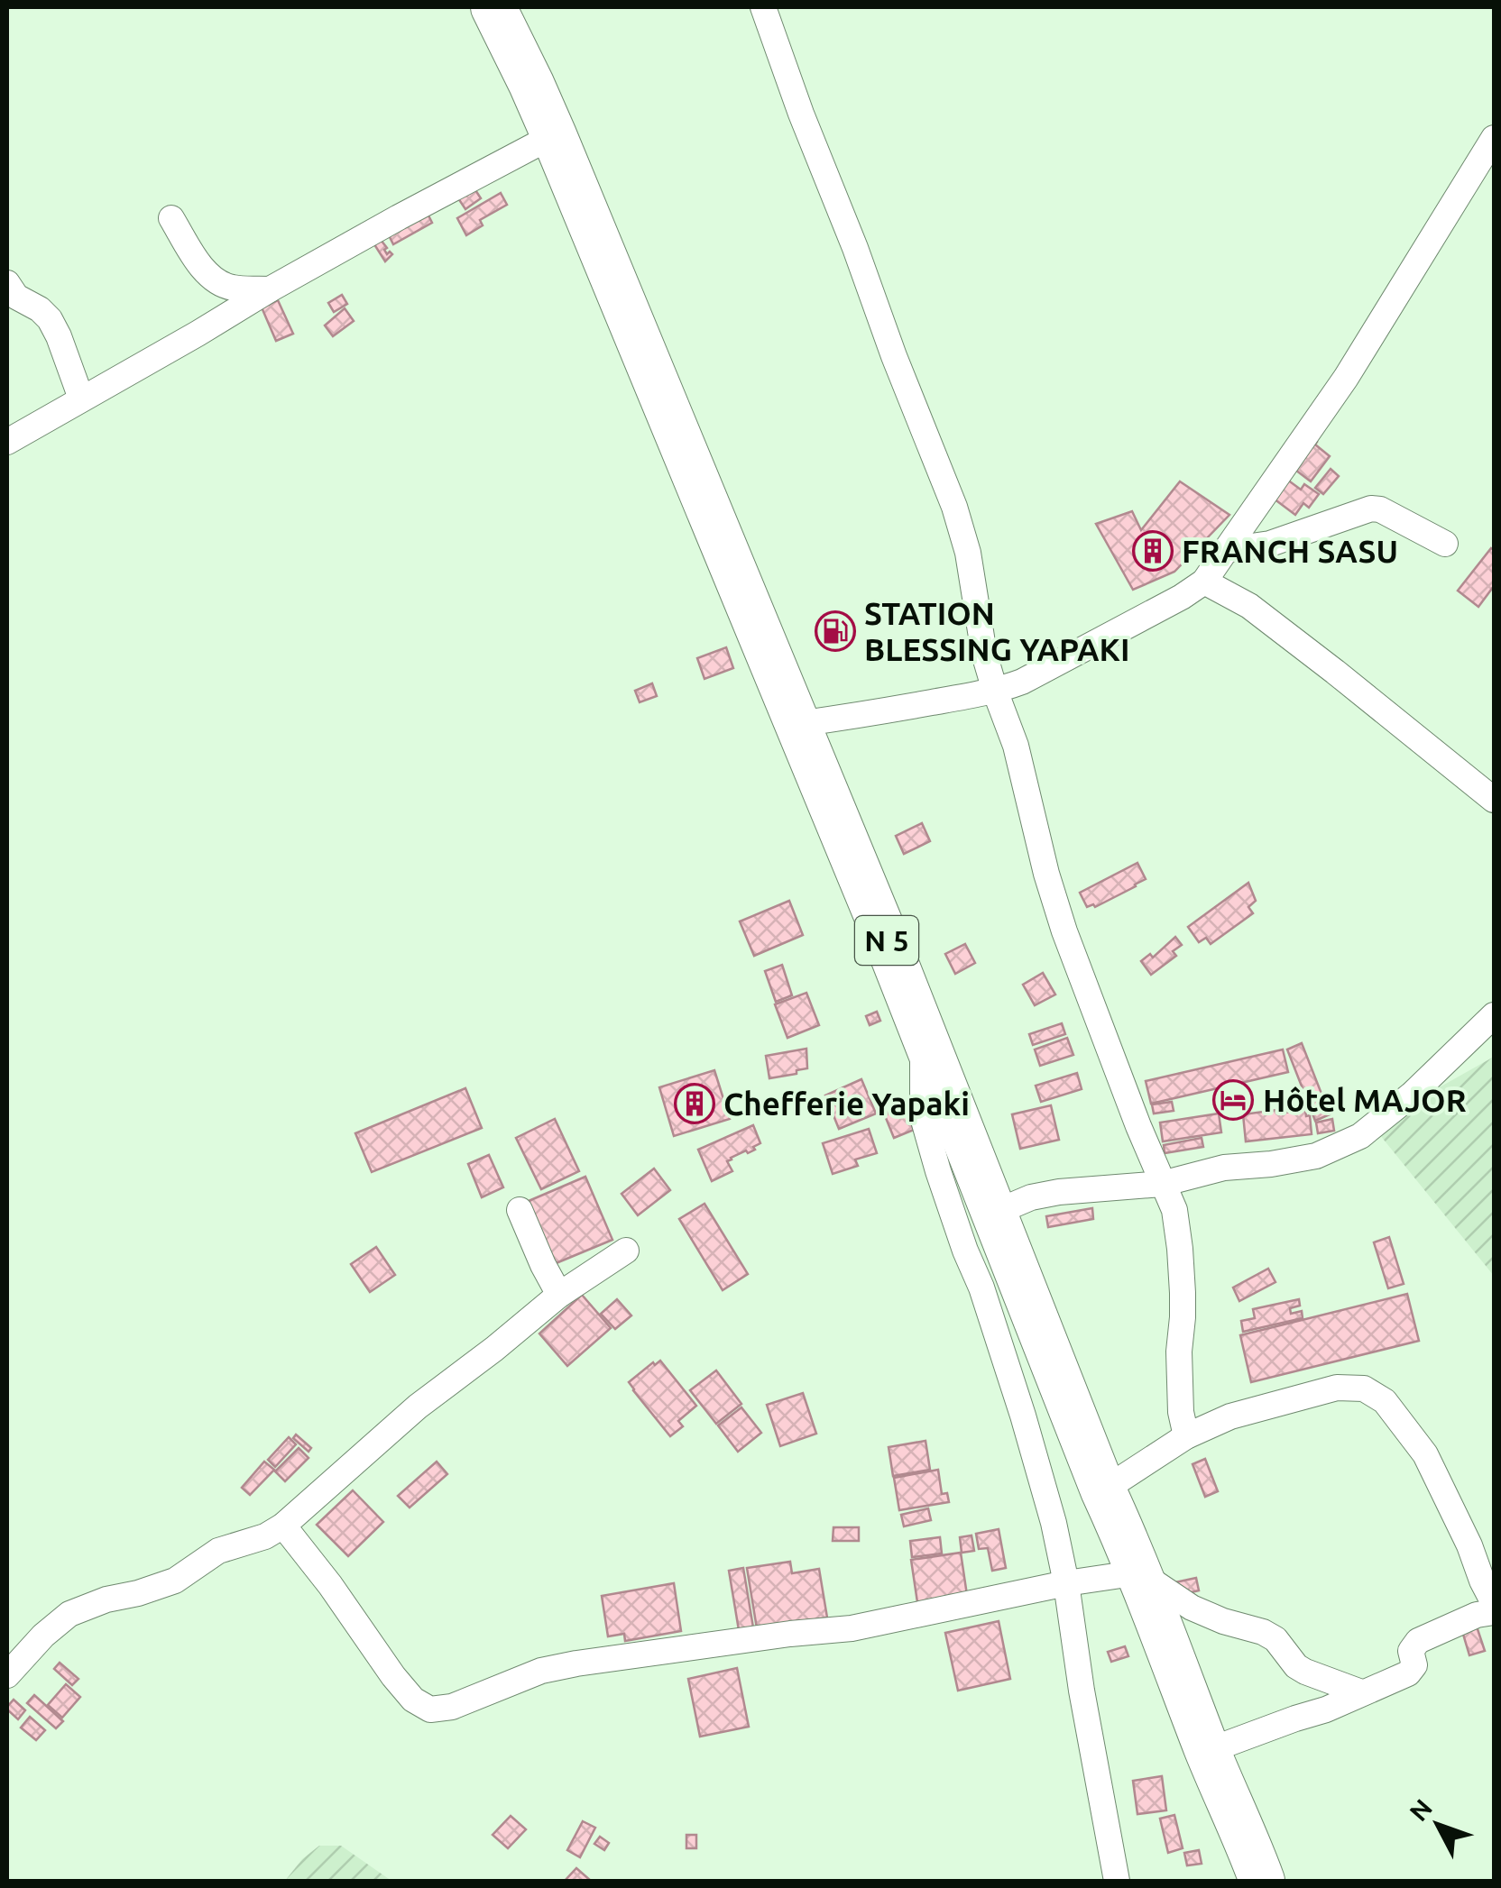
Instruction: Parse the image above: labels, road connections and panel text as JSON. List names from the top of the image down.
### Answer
{
  "streets": {
    "highway": ["N 5"]
  },
  "places": {
    "building": ["FRANCH SASU", "Chefferie Yapaki"],
    "fuel station": ["STATION BLESSING YAPAKI"],
    "hotel": ["Hôtel MAJOR"]
  },
  "north": "top left"
}
